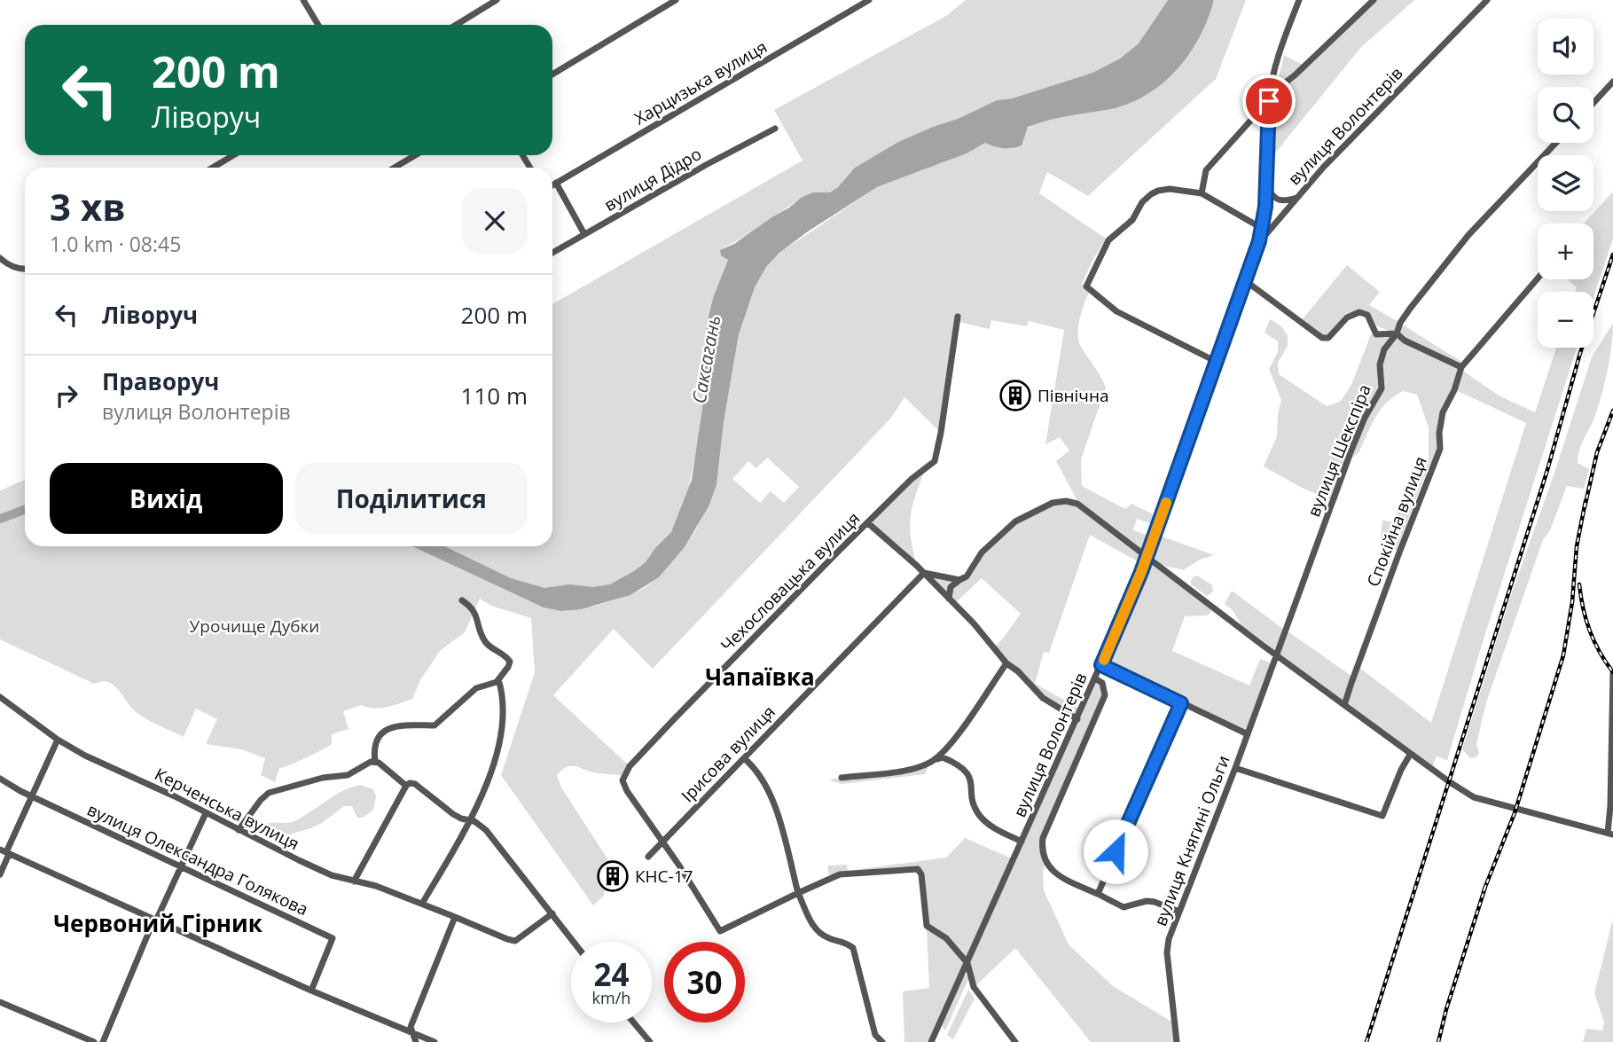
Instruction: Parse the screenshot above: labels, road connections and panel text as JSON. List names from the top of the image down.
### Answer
{
  "streets": {
    "street": [
      "Харцизька вулиця",
      "вулиця Волонтерів",
      "вулиця Дідро",
      "вулиця Шекспіра",
      "Спокійна вулиця",
      "Чехословацька вулиця",
      "Ірисова вулиця",
      "Керченська вулиця",
      "вулиця Княгині Ольги",
      "вулиця Олександра Голякова"
    ]
  },
  "crossings": [
    ["вулиця Шекспіра", "вулиця Княгині Ольги"],
    ["Чехословацька вулиця", "Ірисова вулиця"]
  ],
  "districts": ["Чапаївка", "Червоний Гірник"],
  "water": ["Саксагань"],
  "parks": ["Урочище Дубки"],
  "places": {
    "building": ["Північна", "КНС-17"]
  },
  "page": {
    "map_buttons": ["+", "−"],
    "turn": ["200 m", "Ліворуч"],
    "heading": ["3 хв", "1.0 km · 08:45"],
    "list": [
      {
        "name": "Ліворуч",
        "value": "200 m"
      },
      {
        "name": "Праворуч",
        "note": "вулиця Волонтерів",
        "value": "110 m"
      }
    ],
    "buttons": ["Вихід", "Поділитися"],
    "speed": "24 km/h",
    "limit": "30"
  }
}
